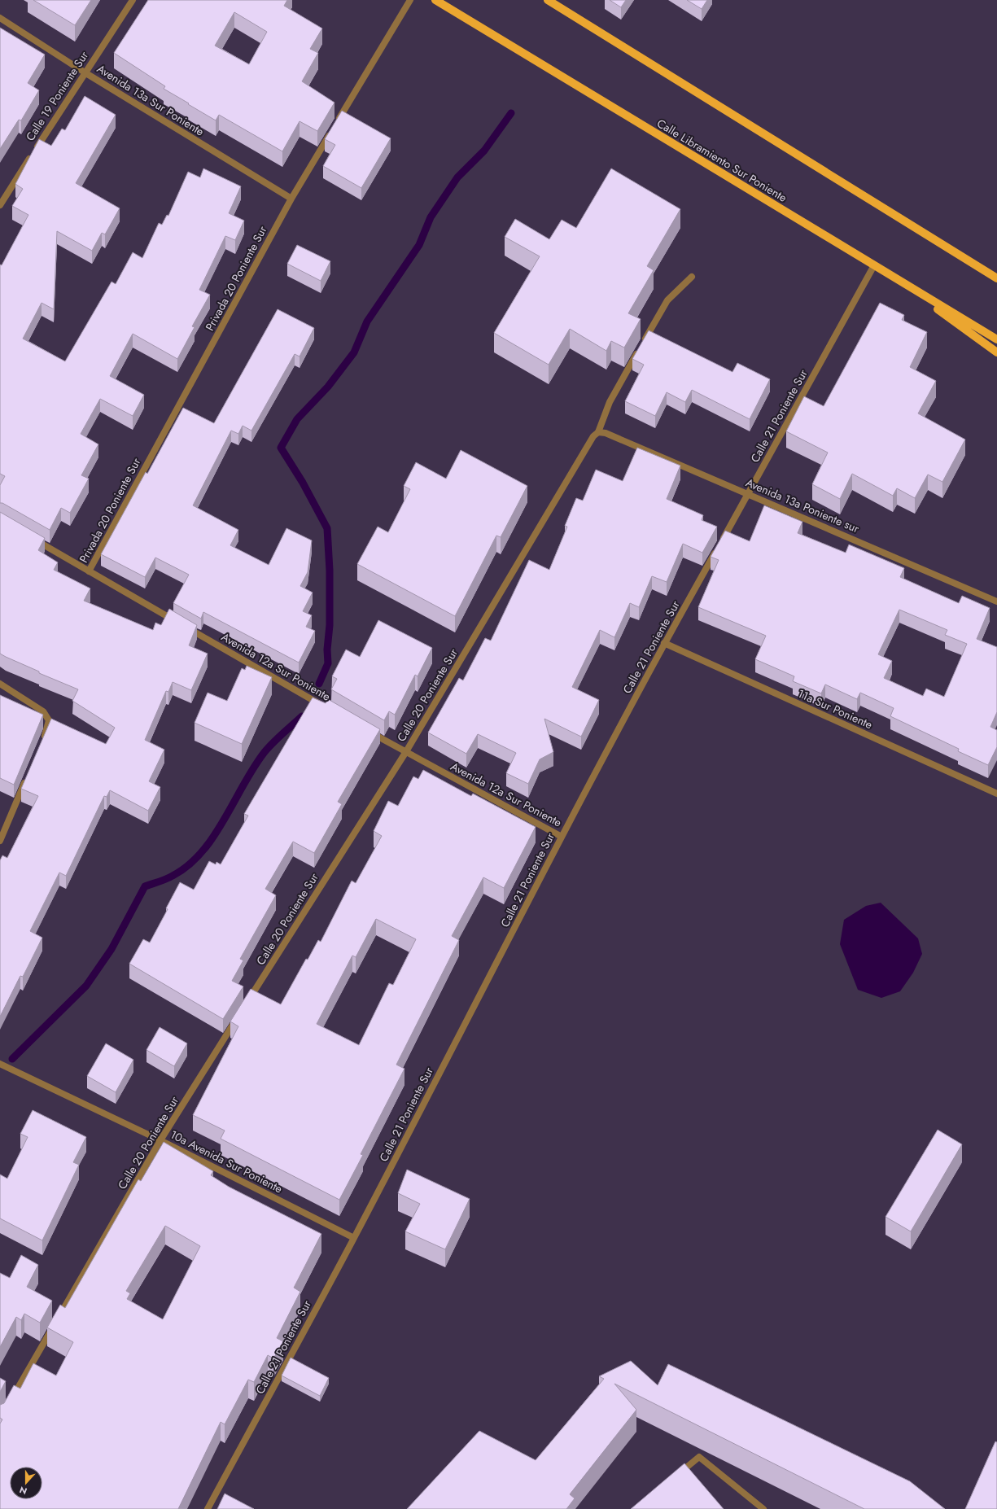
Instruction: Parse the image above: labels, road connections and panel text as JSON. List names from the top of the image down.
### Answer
{
  "streets": {
    "main road": ["Calle Libramiento Sur Poniente"],
    "street": [
      "Calle 19 Poniente Sur",
      "Avenida 13a Sur Poniente",
      "Privada 20 Poniente Sur",
      "Calle 21 Poniente Sur",
      "Avenida 13a Poniente sur",
      "Avenida 12a Sur Poniente",
      "Calle 20 Poniente Sur",
      "11a Sur Poniente",
      "10a Avenida Sur Poniente"
    ]
  },
  "crossings": [
    ["Calle 19 Poniente Sur", "Avenida 13a Sur Poniente"],
    ["Avenida 13a Sur Poniente", "Privada 20 Poniente Sur"],
    ["Calle Libramiento Sur Poniente", "Calle 21 Poniente Sur"],
    ["Privada 20 Poniente Sur", "Avenida 12a Sur Poniente"],
    ["Calle 21 Poniente Sur", "Avenida 13a Poniente sur"],
    ["Calle 21 Poniente Sur", "Avenida 12a Sur Poniente"],
    ["Calle 21 Poniente Sur", "11a Sur Poniente"],
    ["Calle 21 Poniente Sur", "10a Avenida Sur Poniente"],
    ["Avenida 13a Poniente sur", "Calle 20 Poniente Sur"],
    ["Avenida 12a Sur Poniente", "Calle 20 Poniente Sur"],
    ["Calle 20 Poniente Sur", "10a Avenida Sur Poniente"]
  ],
  "north": "bottom"
}
